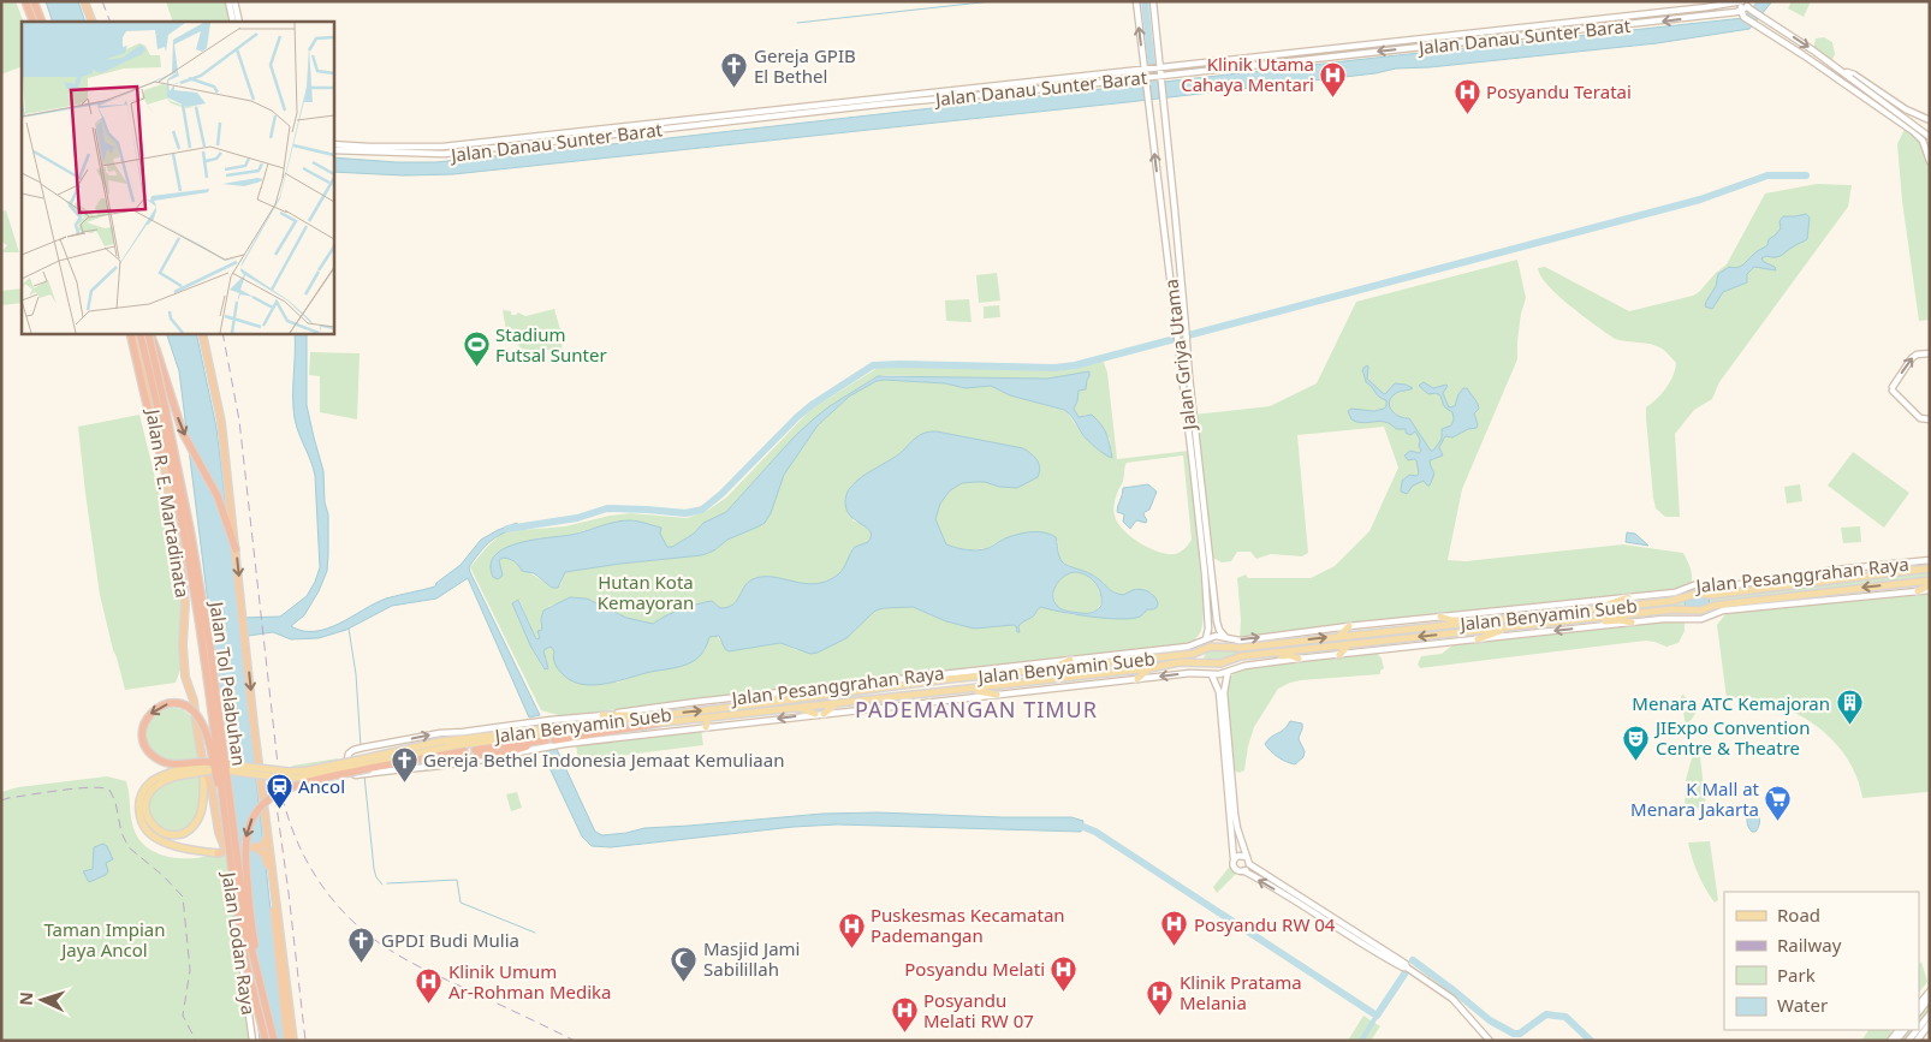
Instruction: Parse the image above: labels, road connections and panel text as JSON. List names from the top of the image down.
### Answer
{
  "streets": {
    "highway": ["Jalan R. E. Martadinata", "Jalan Tol Pelabuhan"],
    "main road": [
      "Jalan Danau Sunter Barat",
      "Jalan Griya Utama",
      "Jalan Pesanggrahan Raya",
      "Jalan Benyamin Sueb",
      "Jalan Lodan Raya"
    ]
  },
  "crossings": [
    ["Jalan Danau Sunter Barat", "Jalan Griya Utama"],
    ["Jalan Griya Utama", "Jalan Pesanggrahan Raya"],
    ["Jalan R. E. Martadinata", "Jalan Benyamin Sueb"],
    ["Jalan Pesanggrahan Raya", "Jalan Benyamin Sueb"],
    ["Jalan Benyamin Sueb", "Jalan Lodan Raya"]
  ],
  "districts": ["PADEMANGAN TIMUR"],
  "parks": ["Hutan Kota Kemayoran", "Taman Impian Jaya Ancol"],
  "places": {
    "church": ["Gereja GPIB El Bethel", "Gereja Bethel Indonesia Jemaat Kemuliaan", "GPDI Budi Mulia"],
    "hospital": [
      "Klinik Utama Cahaya Mentari",
      "Posyandu Teratai",
      "Posyandu RW 04",
      "Puskesmas Kecamatan Pademangan",
      "Posyandu Melati",
      "Klinik Umum Ar-Rohman Medika",
      "Klinik Pratama Melania",
      "Posyandu Melati RW 07"
    ],
    "sports": ["Stadium Futsal Sunter"],
    "building": ["Menara ATC Kemajoran"],
    "theatre": ["JIExpo Convention Centre & Theatre"],
    "station": ["Ancol"],
    "supermarket": ["K Mall at Menara Jakarta"],
    "mosque": ["Masjid Jami Sabilillah"]
  },
  "legend": [
    "Road",
    "Railway",
    "Park",
    "Water"
  ],
  "north": "left"
}
